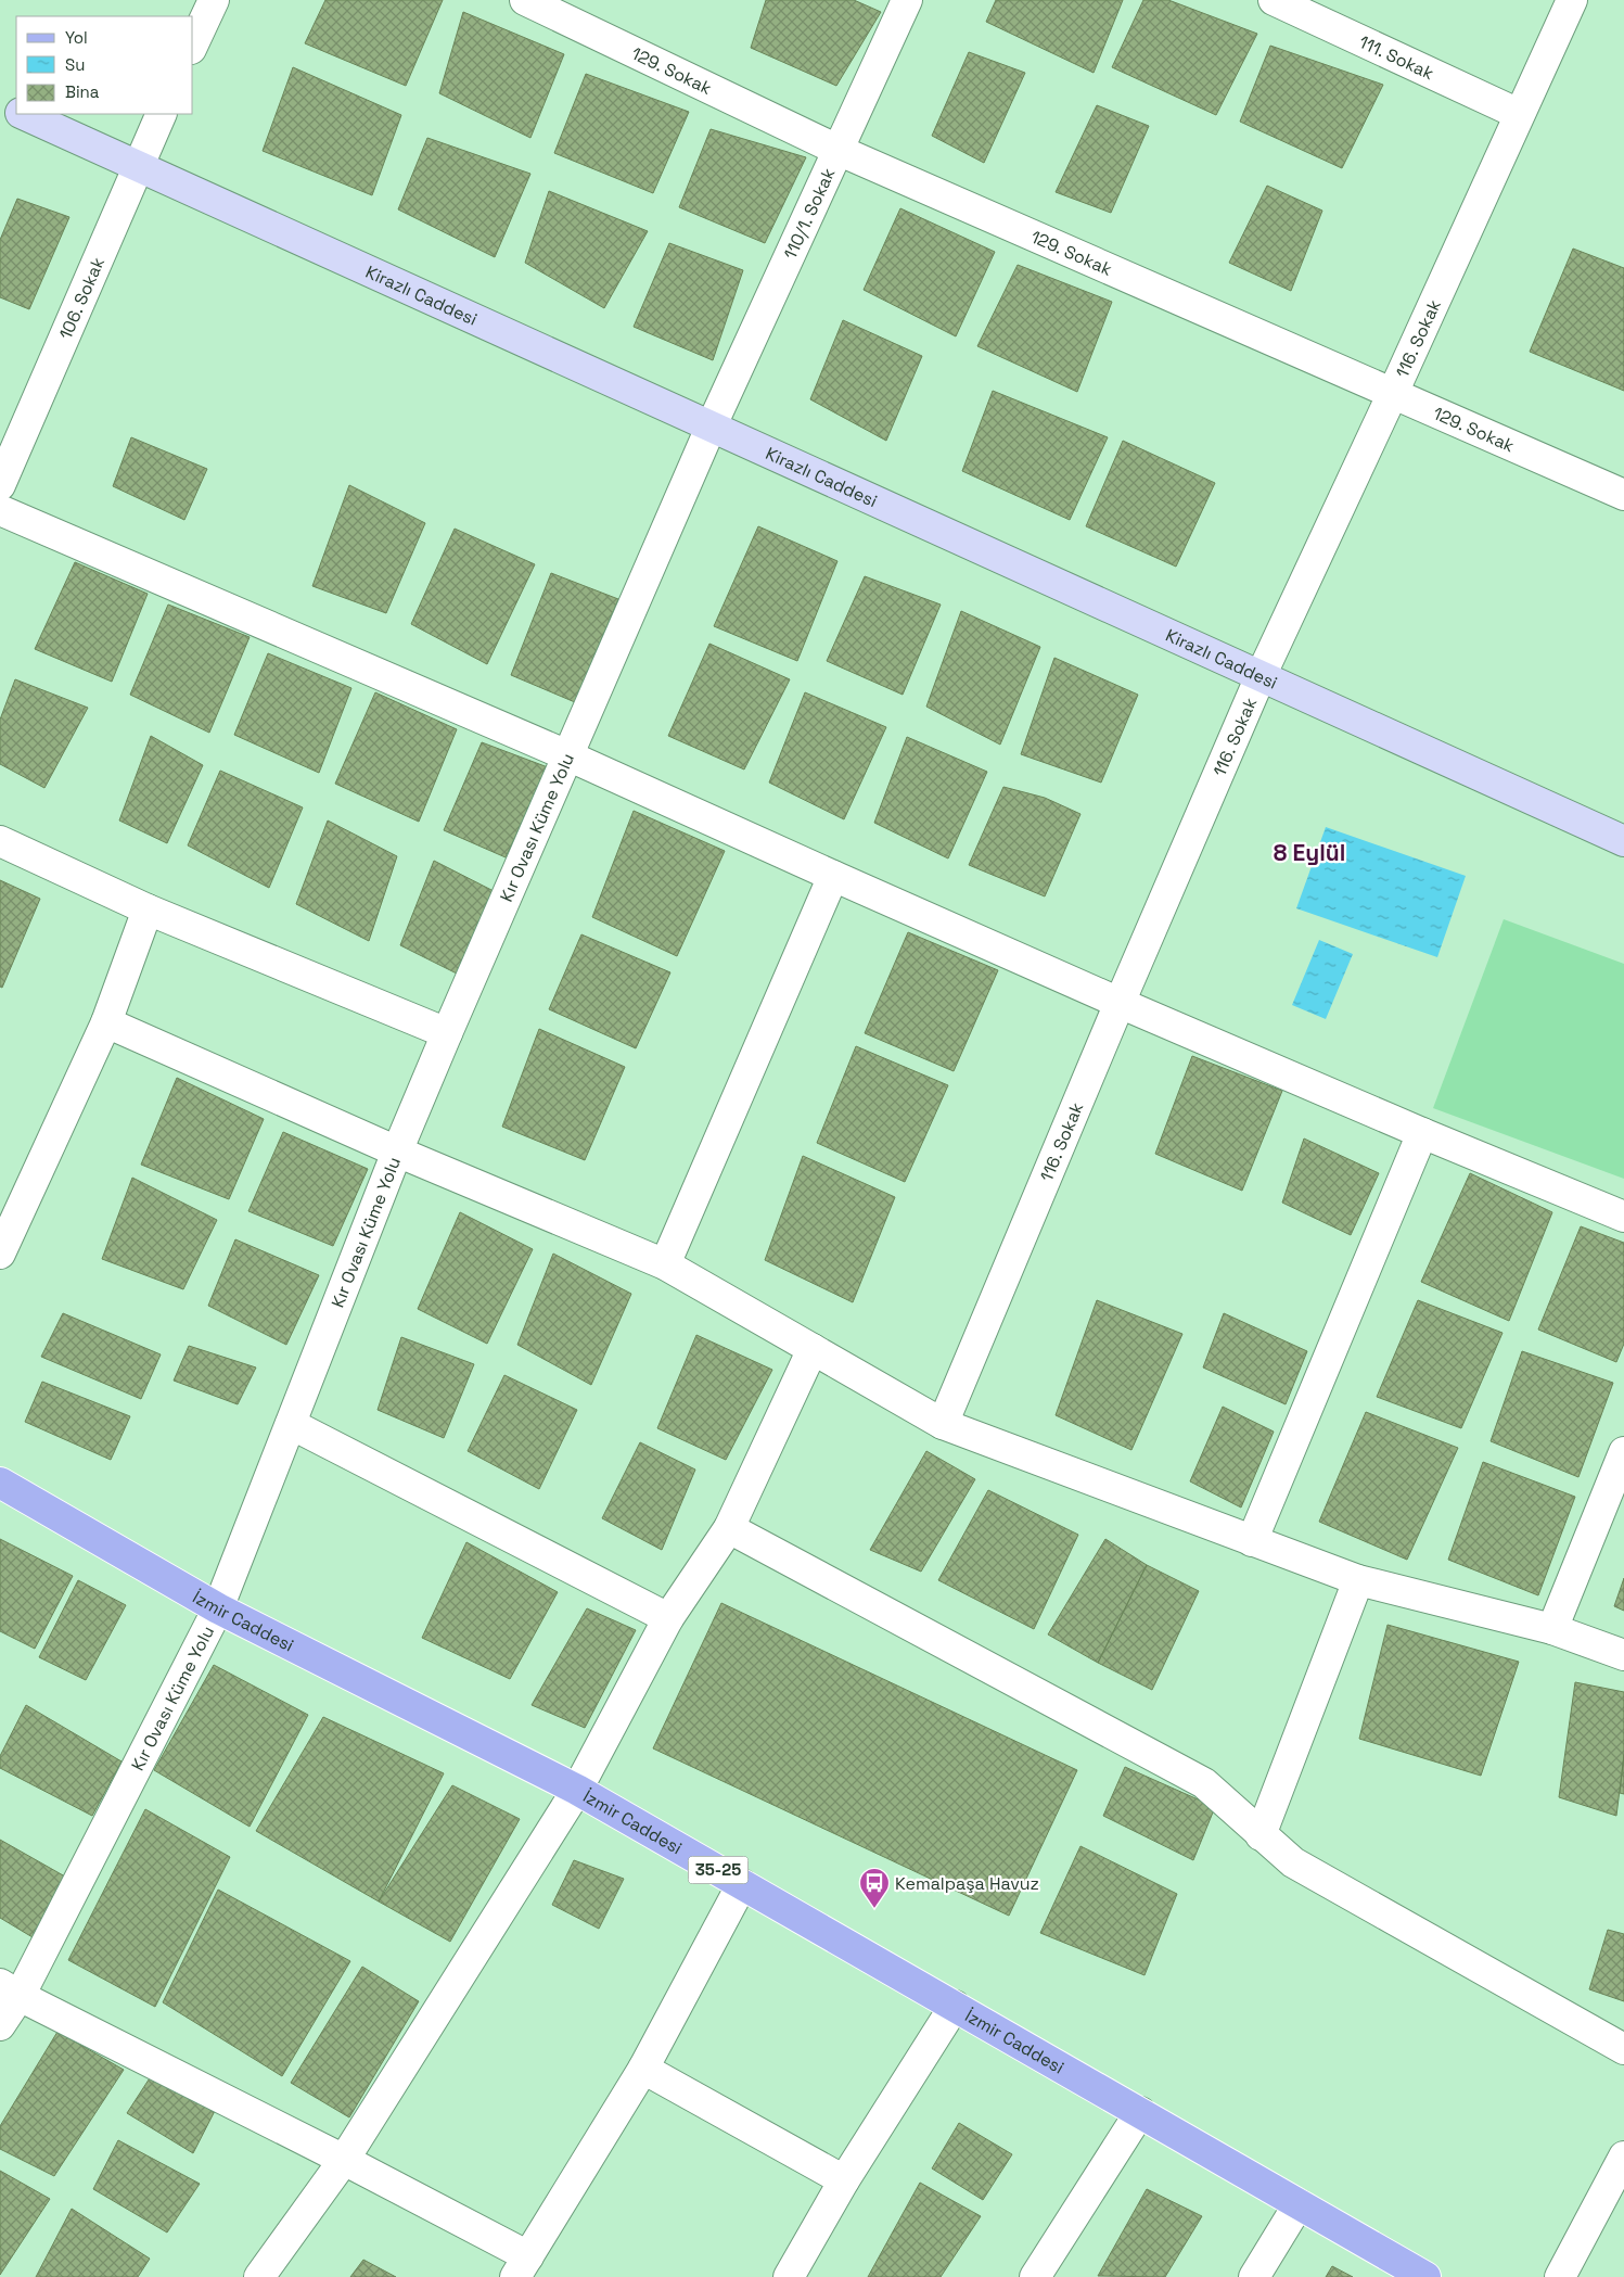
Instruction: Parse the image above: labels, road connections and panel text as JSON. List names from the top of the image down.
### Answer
{
  "streets": {
    "main road": ["Kirazlı Caddesi", "İzmir Caddesi", "35-25"],
    "street": [
      "111. Sokak",
      "129. Sokak",
      "110/1. Sokak",
      "106. Sokak",
      "116. Sokak",
      "Kır Ovası Küme Yolu"
    ]
  },
  "crossings": [
    ["111. Sokak", "116. Sokak"],
    ["129. Sokak", "110/1. Sokak"],
    ["129. Sokak", "116. Sokak"],
    ["110/1. Sokak", "Kirazlı Caddesi"],
    ["110/1. Sokak", "Kır Ovası Küme Yolu"],
    ["Kirazlı Caddesi", "106. Sokak"],
    ["Kirazlı Caddesi", "116. Sokak"],
    ["Kirazlı Caddesi", "Kır Ovası Küme Yolu"],
    ["Kır Ovası Küme Yolu", "İzmir Caddesi"]
  ],
  "districts": ["8 Eylül"],
  "places": {
    "bus stop": ["Kemalpaşa Havuz"]
  },
  "legend": ["Yol", "Su", "Bina"]
}
